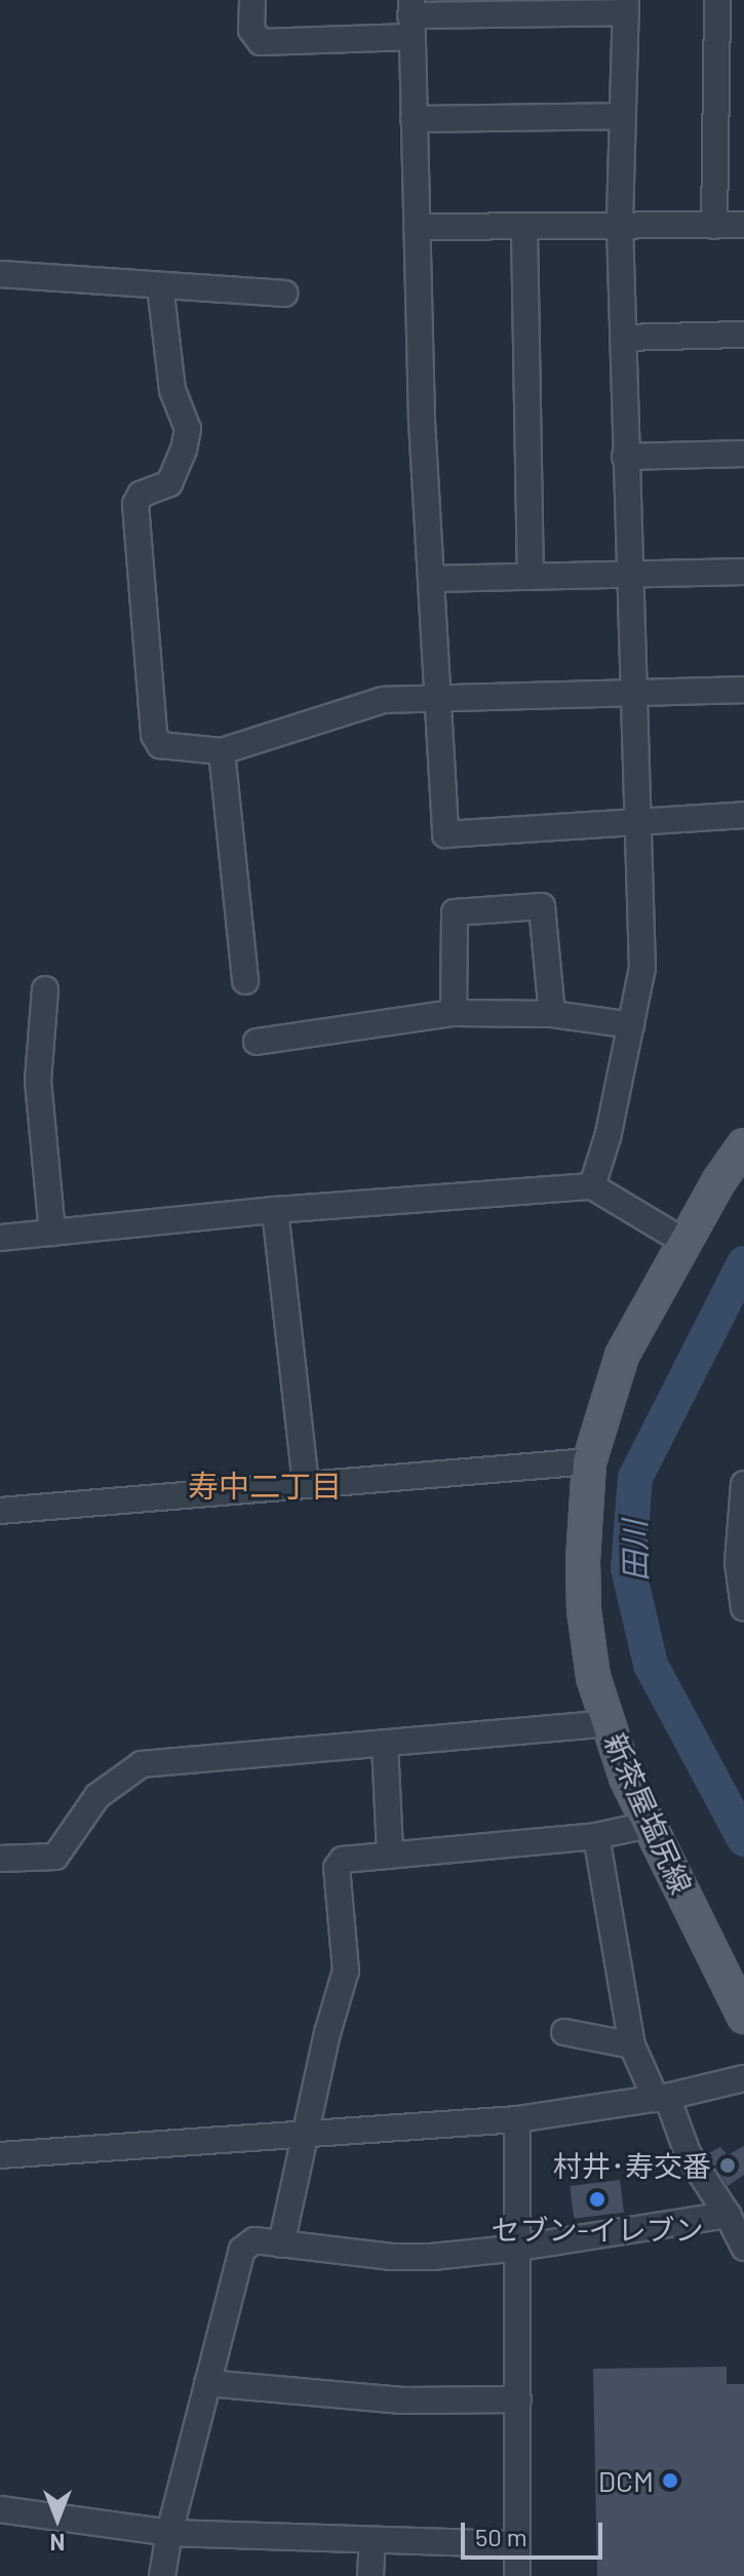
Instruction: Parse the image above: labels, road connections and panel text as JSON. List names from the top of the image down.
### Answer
{
  "streets": {
    "main road": ["新茶屋塩尻線"]
  },
  "districts": ["寿中二丁目"],
  "water": ["田川"],
  "places": ["村井･寿交番", "セブン-イレブン", "DCM"],
  "scale_bar": "50 m",
  "north": "bottom"
}
